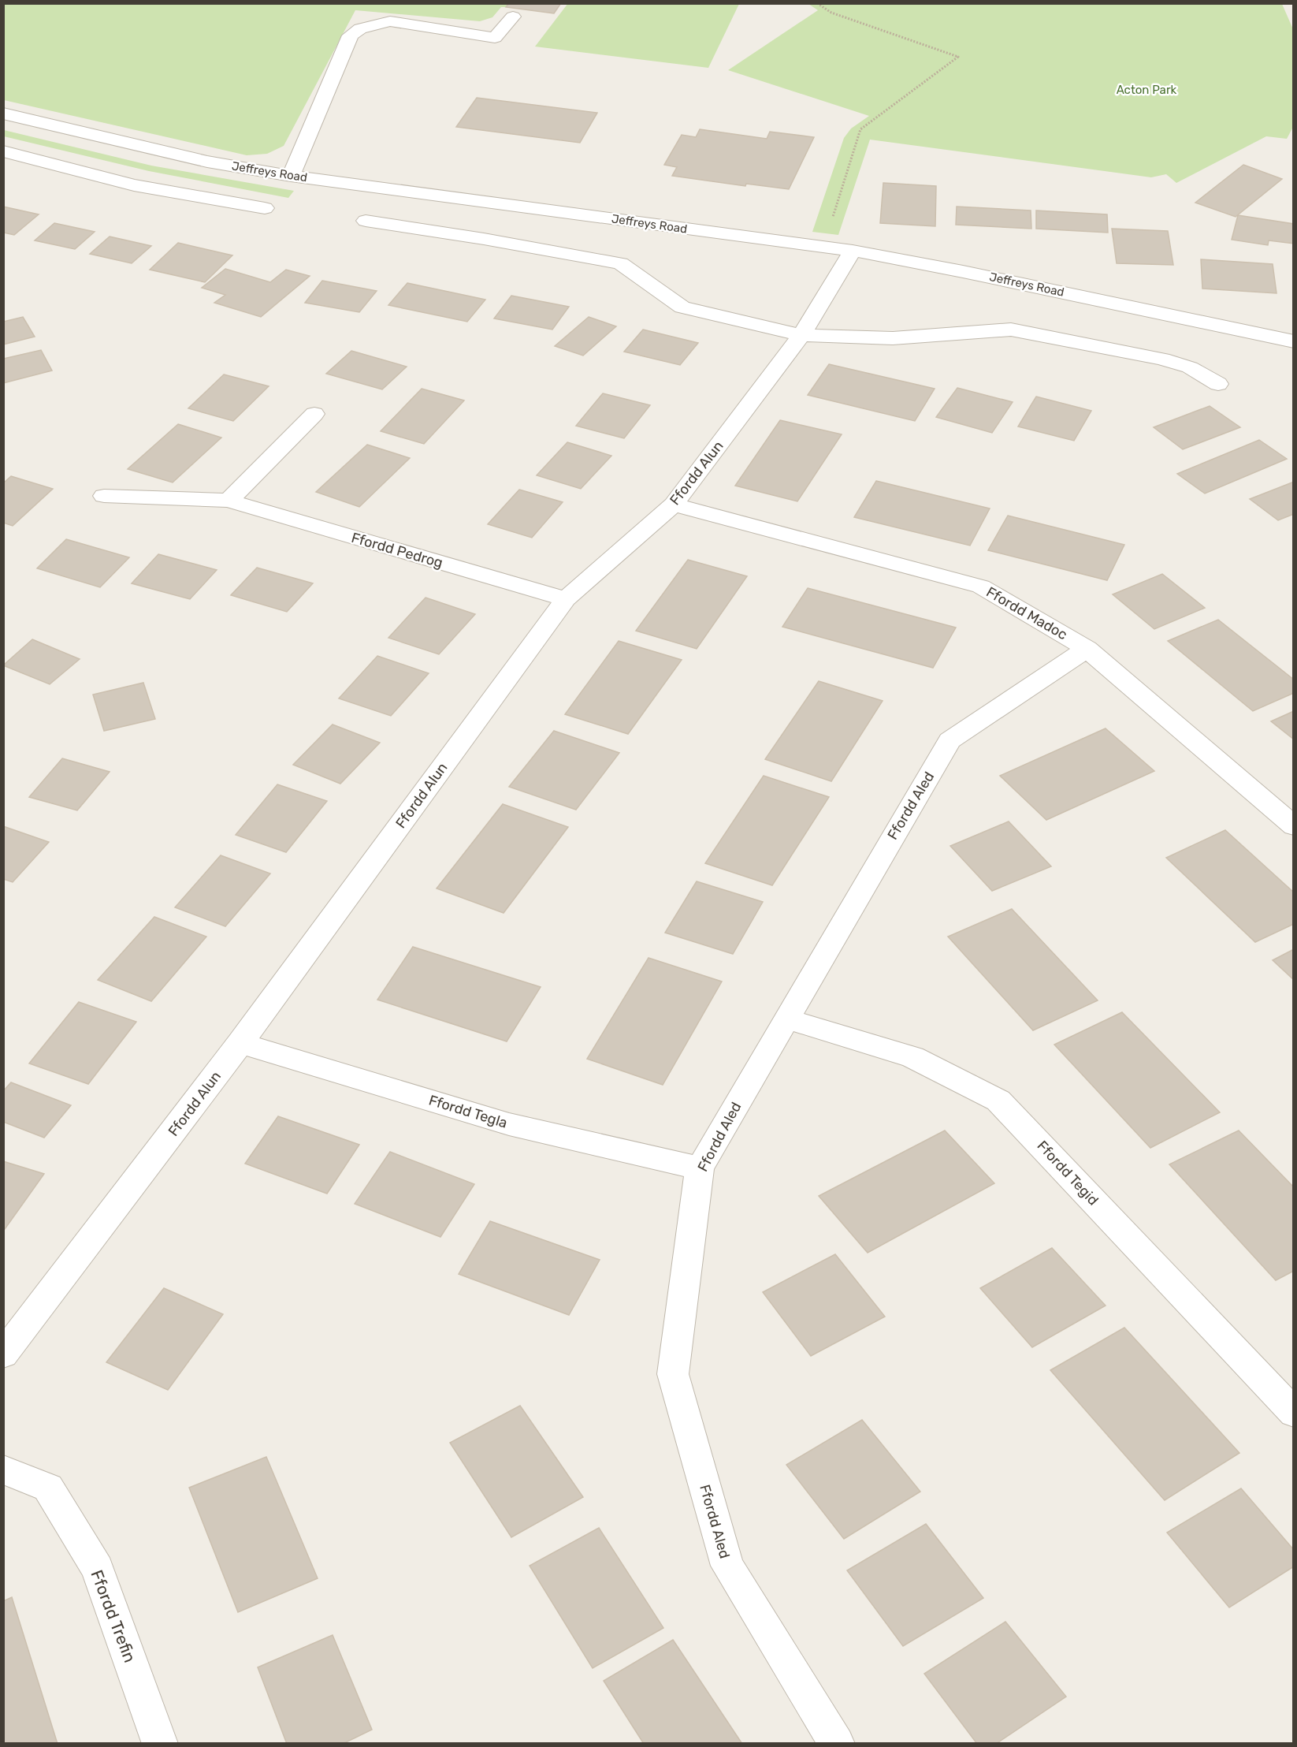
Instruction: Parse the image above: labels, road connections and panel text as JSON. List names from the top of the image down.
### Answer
{
  "streets": {
    "street": [
      "Jeffreys Road",
      "Ffordd Alun",
      "Ffordd Pedrog",
      "Ffordd Madoc",
      "Ffordd Aled",
      "Ffordd Tegla",
      "Ffordd Tegid",
      "Ffordd Trefin"
    ]
  },
  "crossings": [
    ["Jeffreys Road", "Ffordd Alun"],
    ["Ffordd Alun", "Ffordd Pedrog"],
    ["Ffordd Alun", "Ffordd Madoc"],
    ["Ffordd Alun", "Ffordd Tegla"],
    ["Ffordd Madoc", "Ffordd Aled"],
    ["Ffordd Aled", "Ffordd Tegla"],
    ["Ffordd Aled", "Ffordd Tegid"]
  ],
  "parks": ["Acton Park"]
}
